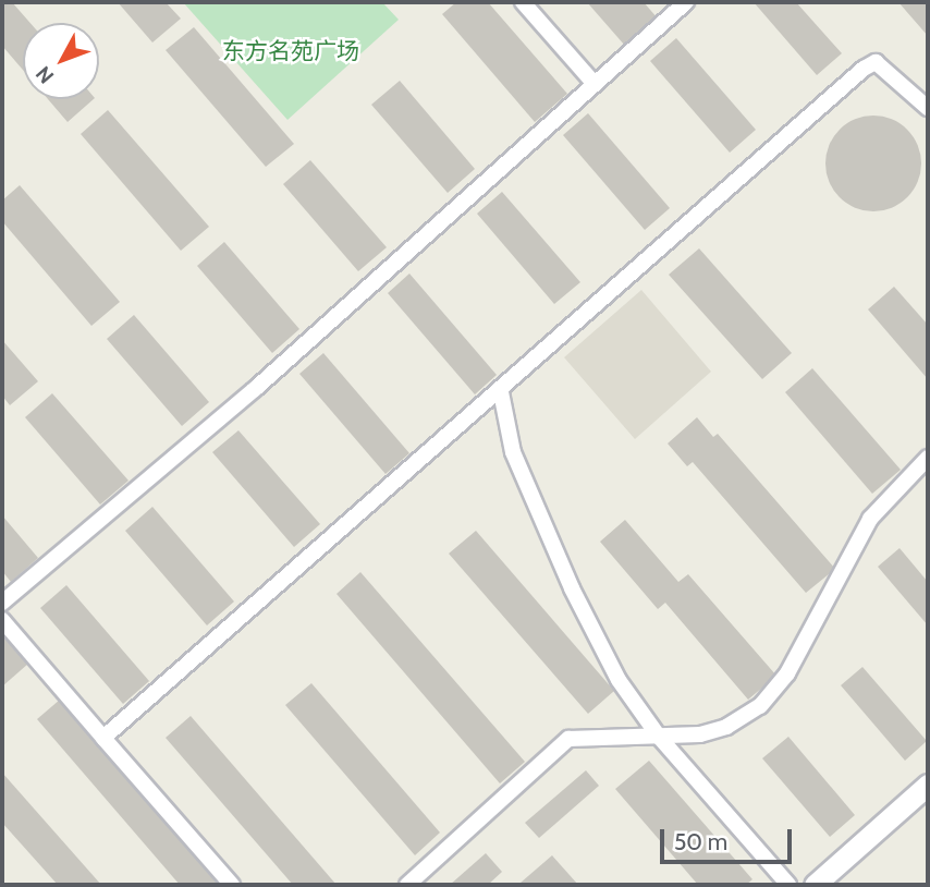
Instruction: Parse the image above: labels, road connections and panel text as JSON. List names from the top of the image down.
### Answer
{
  "parks": ["东方名苑广场"],
  "scale_bar": "50 m",
  "north": "bottom left"
}
